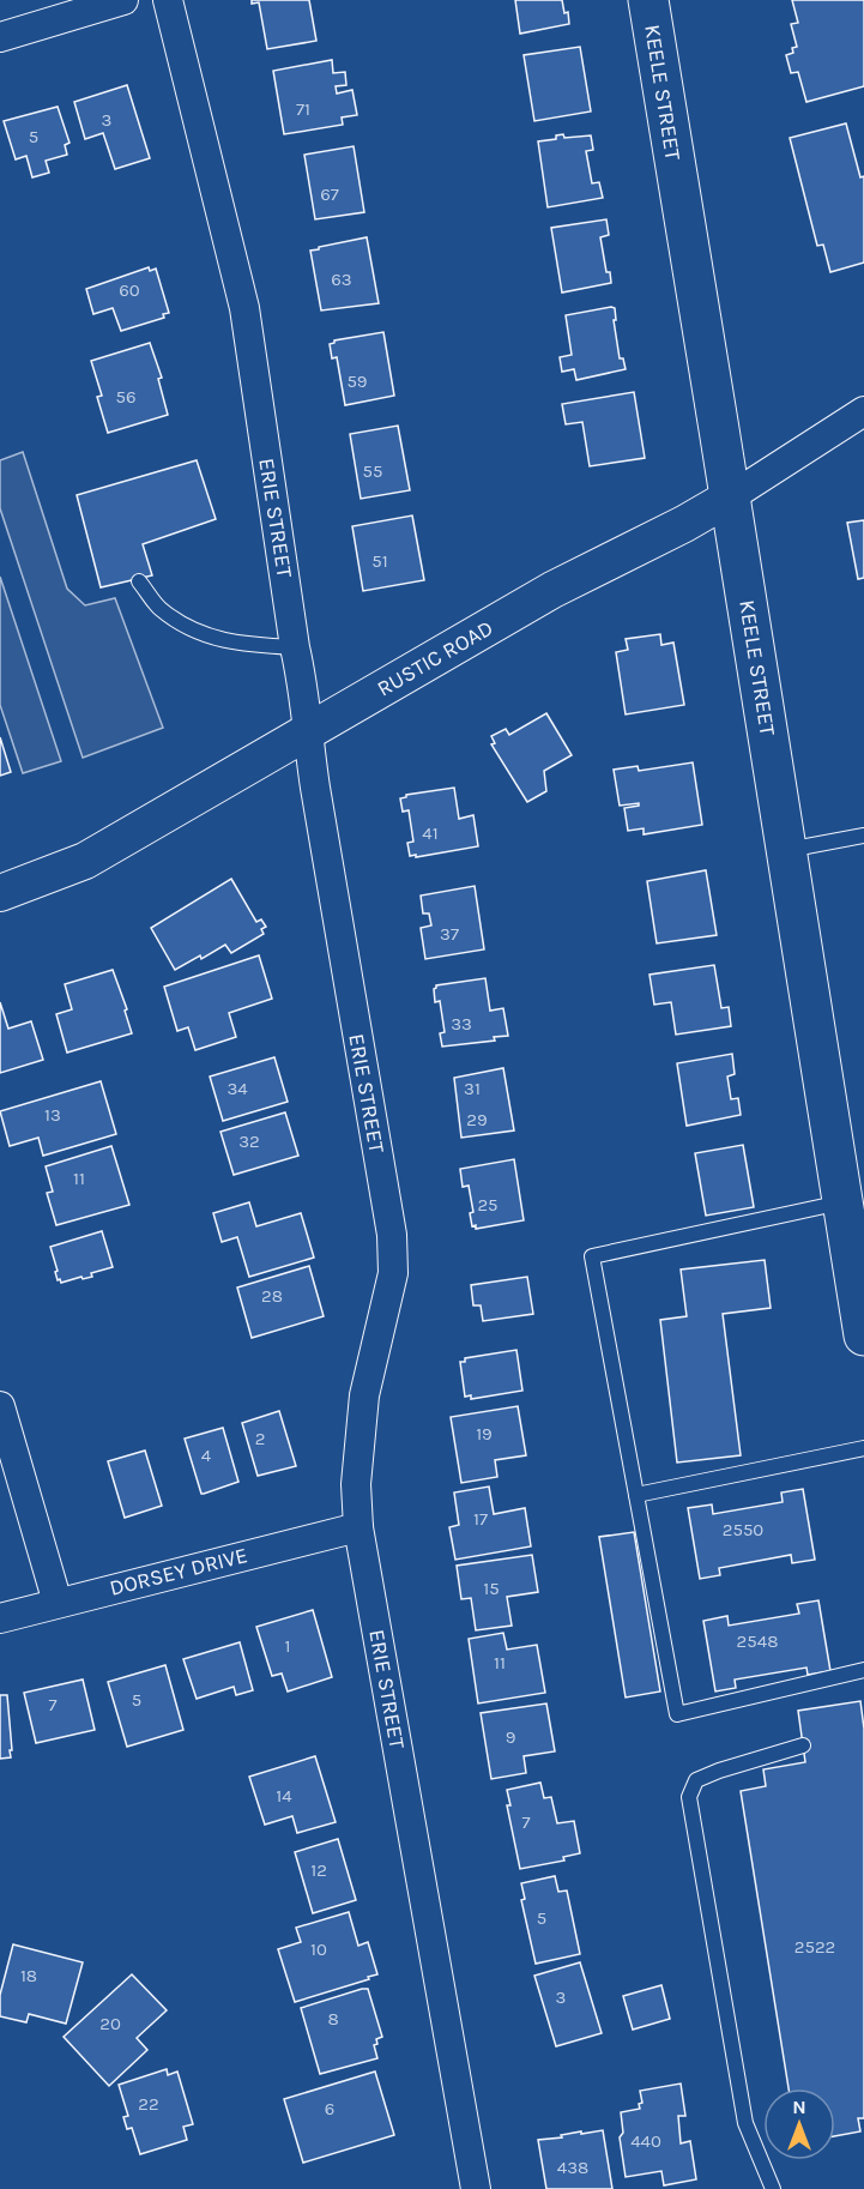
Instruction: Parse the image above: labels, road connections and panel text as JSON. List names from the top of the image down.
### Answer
{
  "streets": {
    "main road": ["KEELE STREET"],
    "street": ["ERIE STREET", "RUSTIC ROAD", "DORSEY DRIVE"]
  },
  "crossings": [
    ["KEELE STREET", "RUSTIC ROAD"],
    ["ERIE STREET", "RUSTIC ROAD"],
    ["ERIE STREET", "DORSEY DRIVE"]
  ],
  "house_numbers": [
    "71",
    "3",
    "5",
    "67",
    "63",
    "60",
    "59",
    "56",
    "55",
    "51",
    "41",
    "37",
    "33",
    "34",
    "31",
    "13",
    "29",
    "32",
    "11",
    "25",
    "28",
    "19",
    "2",
    "4",
    "17",
    "2550",
    "15",
    "2548",
    "1",
    "11",
    "5",
    "7",
    "9",
    "14",
    "7",
    "12",
    "5",
    "2522",
    "10",
    "18",
    "3",
    "8",
    "20",
    "22",
    "6",
    "440",
    "438"
  ],
  "north": "top"
}
